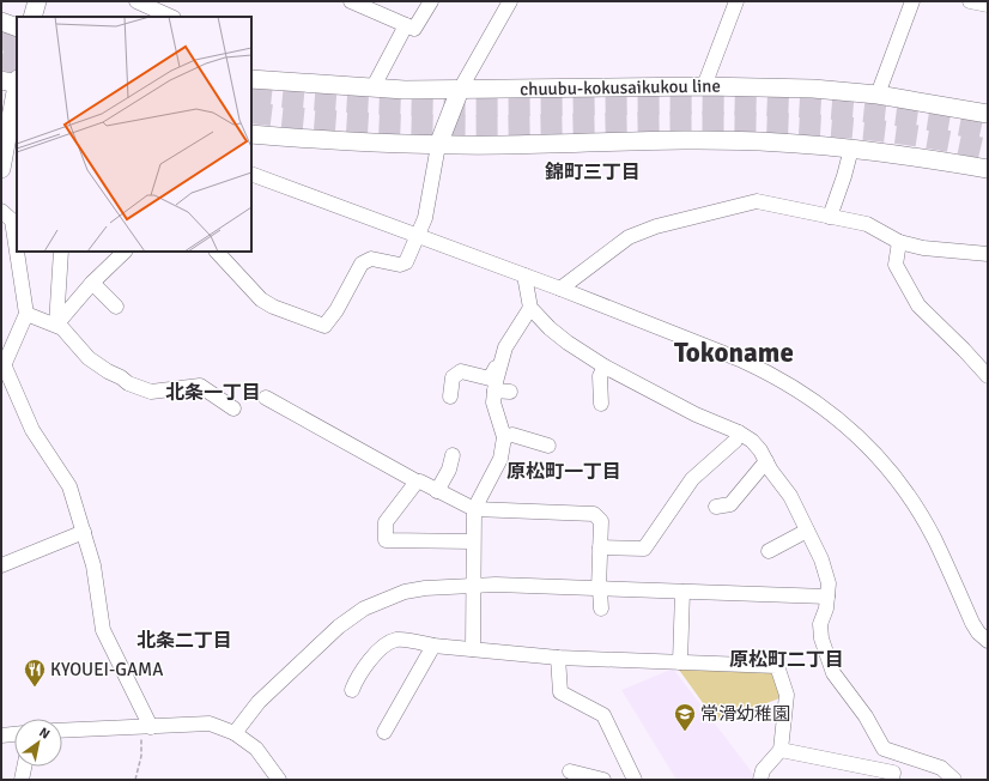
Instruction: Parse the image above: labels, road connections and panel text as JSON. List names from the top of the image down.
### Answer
{
  "streets": {
    "main road": ["chuubu-kokusaikukou line"]
  },
  "districts": [
    "錦町三丁目",
    "Tokoname",
    "北条一丁目",
    "原松町一丁目",
    "北条二丁目",
    "原松町二丁目"
  ],
  "places": {
    "restaurant": ["KYOUEI-GAMA"],
    "school or university": ["常滑幼稚園"]
  },
  "north": "top right"
}
